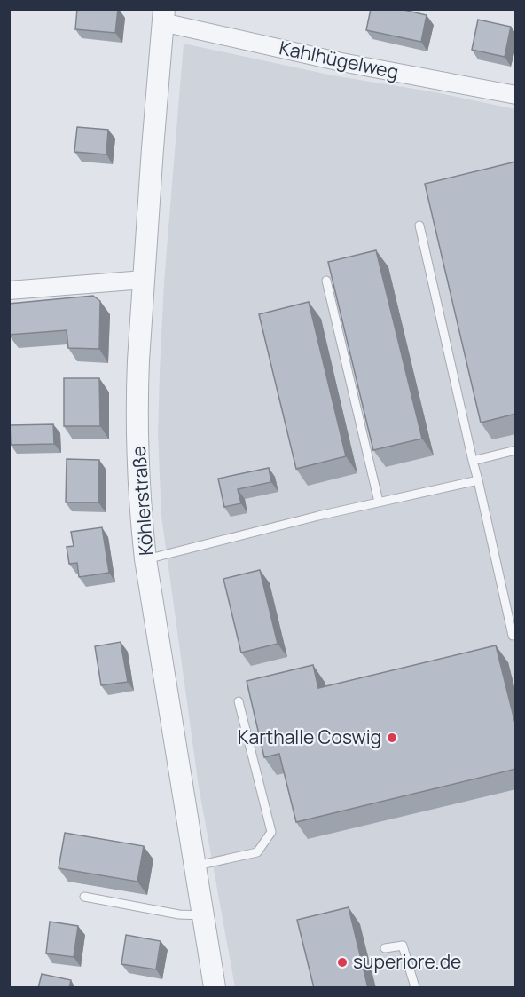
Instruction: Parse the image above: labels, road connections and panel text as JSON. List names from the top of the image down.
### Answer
{
  "streets": {
    "street": ["Kahlhügelweg", "Köhlerstraße"]
  },
  "crossings": [
    ["Kahlhügelweg", "Köhlerstraße"]
  ],
  "places": ["Karthalle Coswig", "superiore.de"]
}
